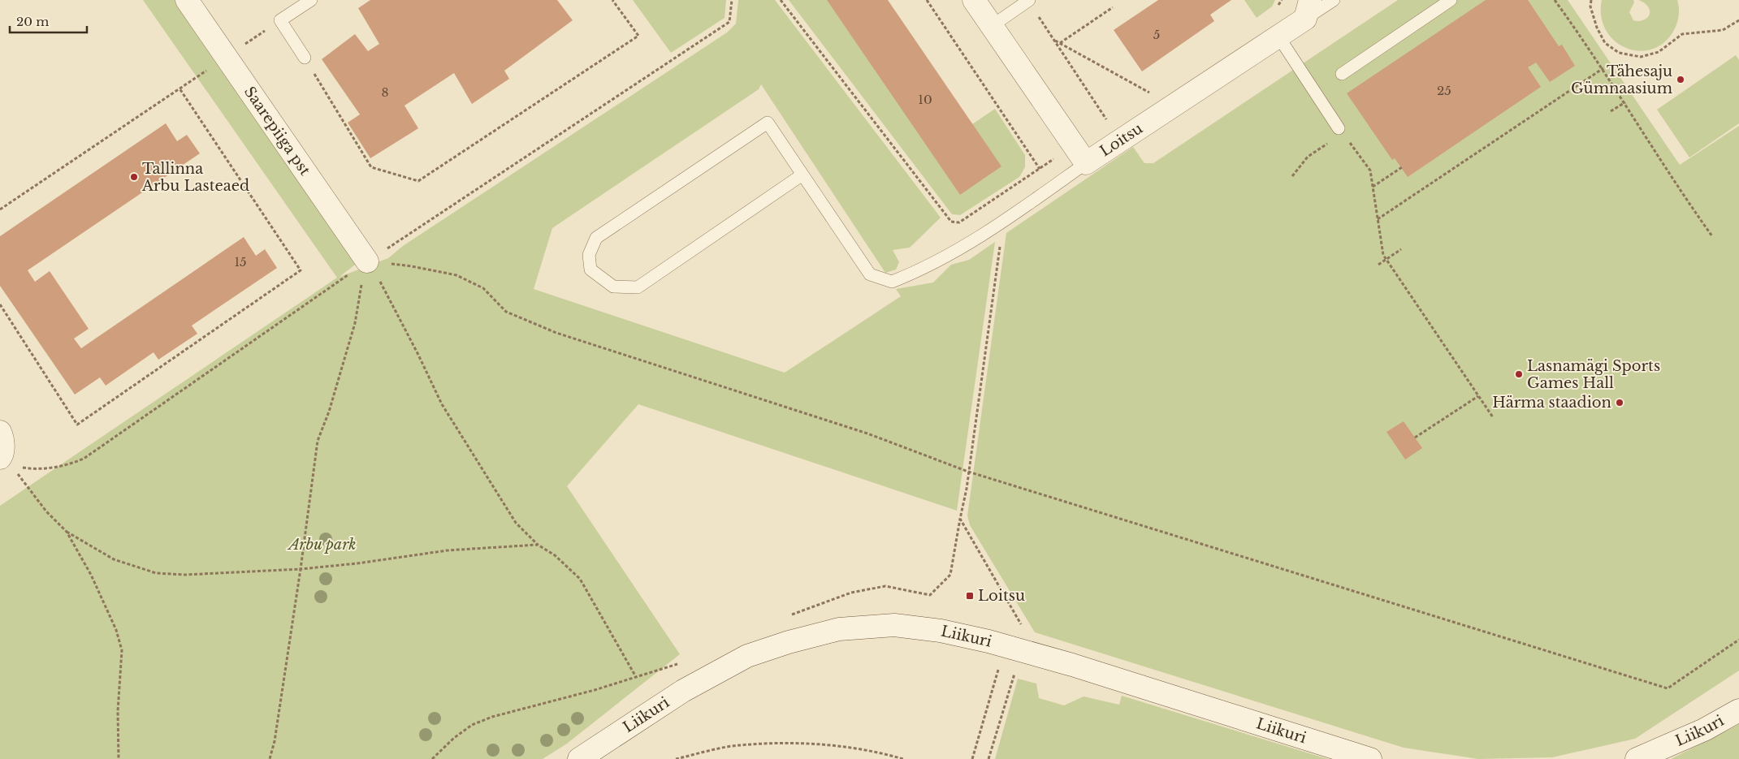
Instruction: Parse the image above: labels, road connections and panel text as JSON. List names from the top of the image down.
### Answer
{
  "streets": {
    "street": ["Saarepiiga pst", "Loitsu", "Liikuri"]
  },
  "parks": ["Arbu park"],
  "places": {
    "other": [
      "Tähesaju Gümnaasium",
      "Tallinna Arbu Lasteaed",
      "Lasnamägi Sports Games Hall",
      "Härma staadion"
    ],
    "transit": ["Loitsu"]
  },
  "house_numbers": [
    "5",
    "25",
    "8",
    "10",
    "15"
  ],
  "scale_bar": "20 m"
}
